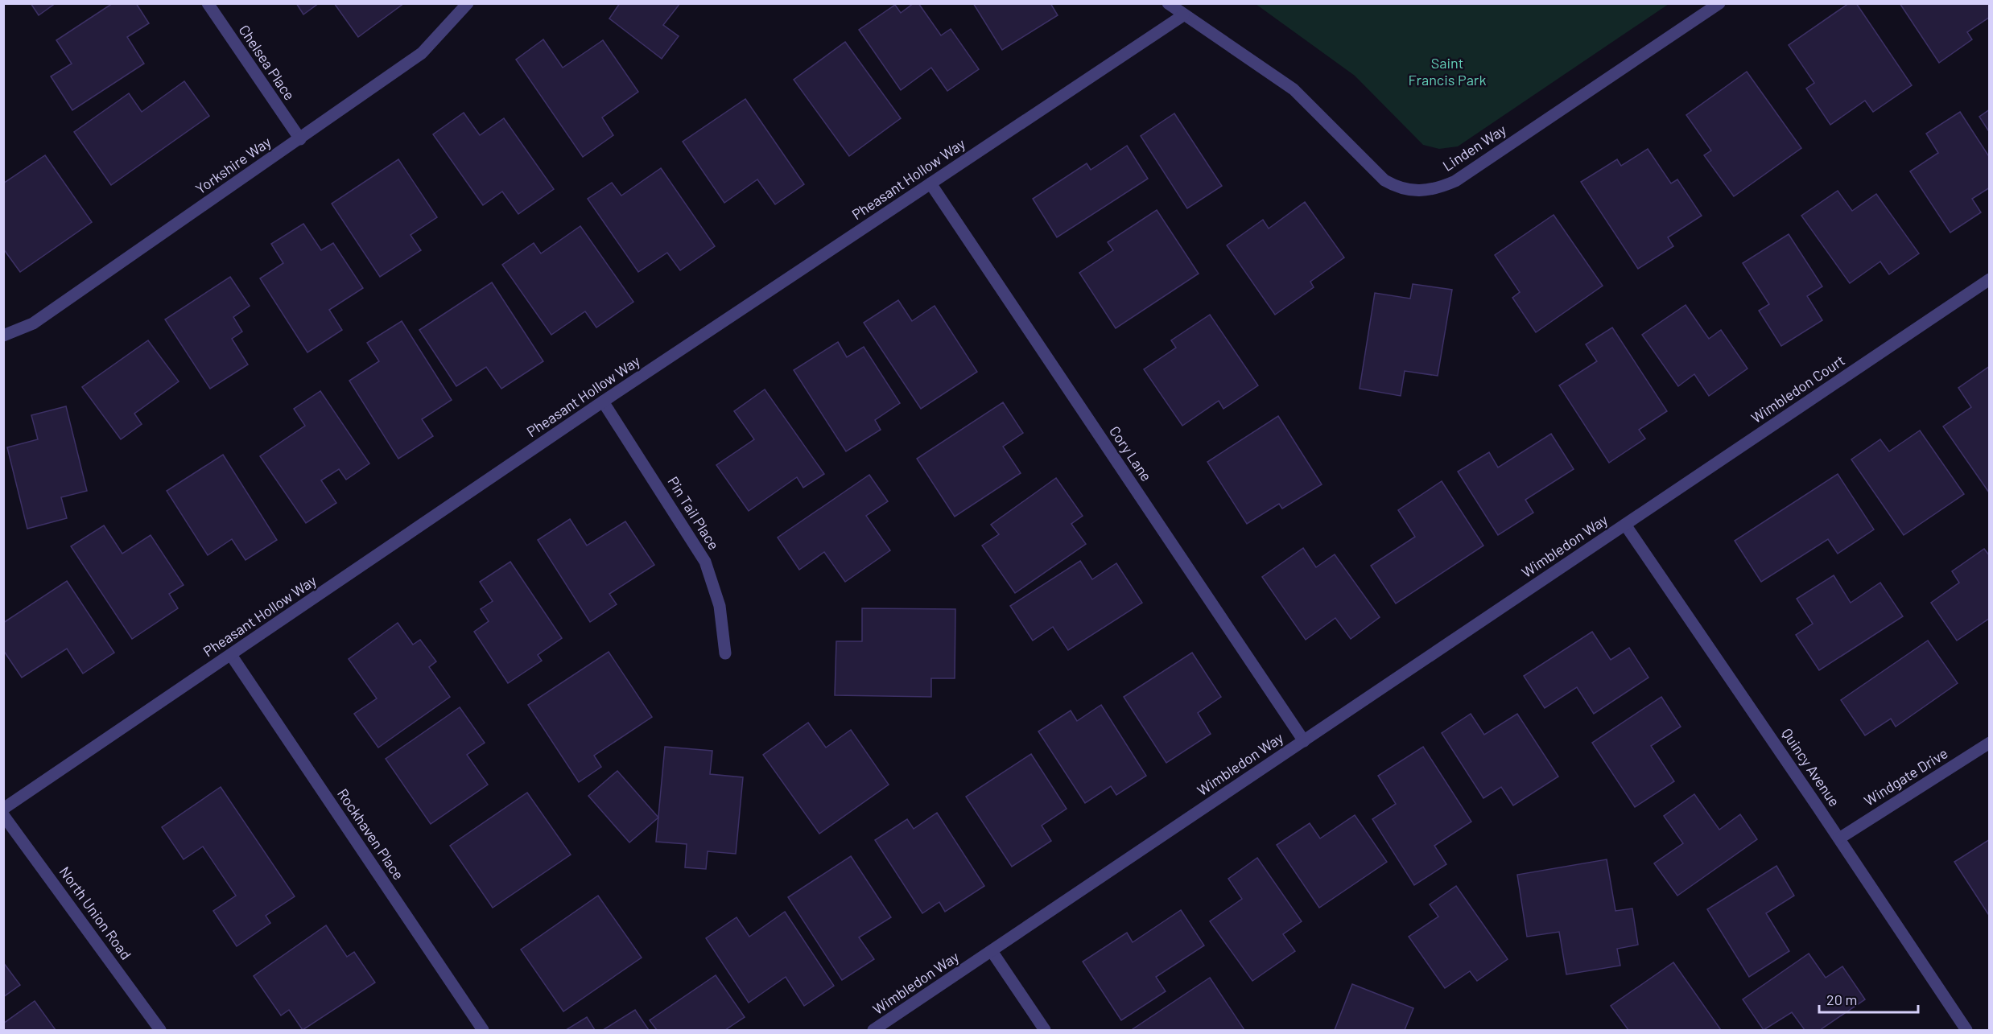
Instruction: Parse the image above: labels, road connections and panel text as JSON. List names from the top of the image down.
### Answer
{
  "streets": {
    "street": [
      "Chelsea Place",
      "Linden Way",
      "Yorkshire Way",
      "Pheasant Hollow Way",
      "Wimbledon Court",
      "Cory Lane",
      "Pin Tail Place",
      "Wimbledon Way",
      "Quincy Avenue",
      "Windgate Drive",
      "Rockhaven Place",
      "North Union Road"
    ]
  },
  "crossings": [
    ["Chelsea Place", "Yorkshire Way"],
    ["Linden Way", "Pheasant Hollow Way"],
    ["Pheasant Hollow Way", "Cory Lane"],
    ["Pheasant Hollow Way", "Pin Tail Place"],
    ["Pheasant Hollow Way", "Rockhaven Place"],
    ["Wimbledon Court", "Wimbledon Way"],
    ["Wimbledon Court", "Quincy Avenue"],
    ["Cory Lane", "Wimbledon Way"],
    ["Wimbledon Way", "Quincy Avenue"],
    ["Quincy Avenue", "Windgate Drive"]
  ],
  "parks": ["Saint Francis Park"],
  "scale_bar": "20 m"
}
